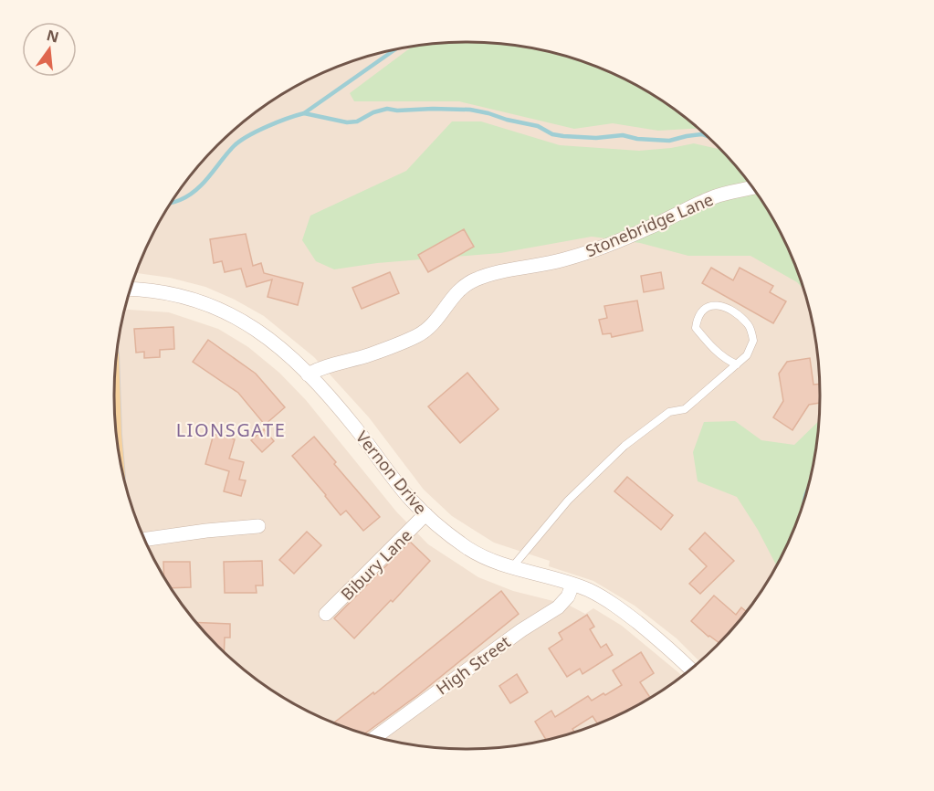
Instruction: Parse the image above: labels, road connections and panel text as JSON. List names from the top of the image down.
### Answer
{
  "streets": {
    "street": [
      "Stonebridge Lane",
      "Vernon Drive",
      "Bibury Lane",
      "High Street"
    ]
  },
  "crossings": [
    ["Stonebridge Lane", "Vernon Drive"],
    ["Vernon Drive", "Bibury Lane"],
    ["Vernon Drive", "High Street"]
  ],
  "districts": ["LIONSGATE"],
  "north": "top"
}
